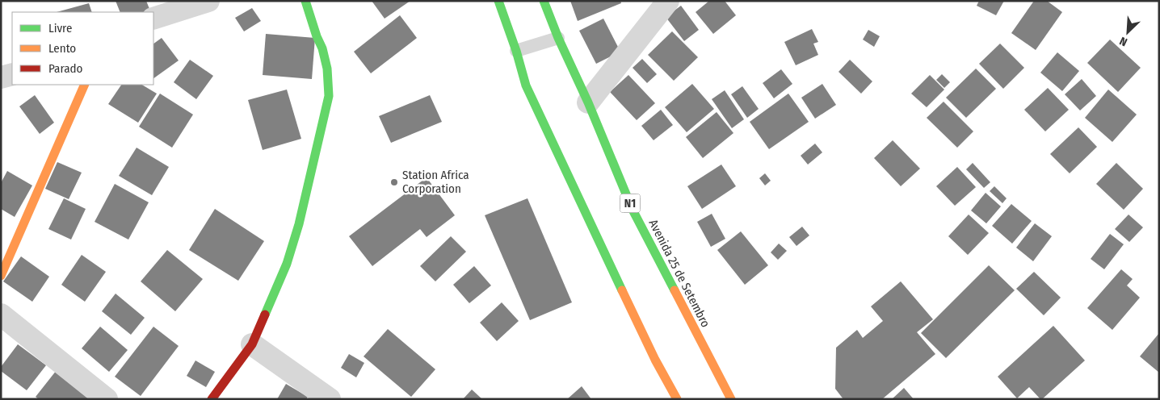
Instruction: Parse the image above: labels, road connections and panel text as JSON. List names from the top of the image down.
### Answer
{
  "streets": {
    "main road": ["N1", "Avenida 25 de Setembro"]
  },
  "places": ["Station Africa Corporation"],
  "legend": ["Livre", "Lento", "Parado"],
  "north": "bottom left"
}
